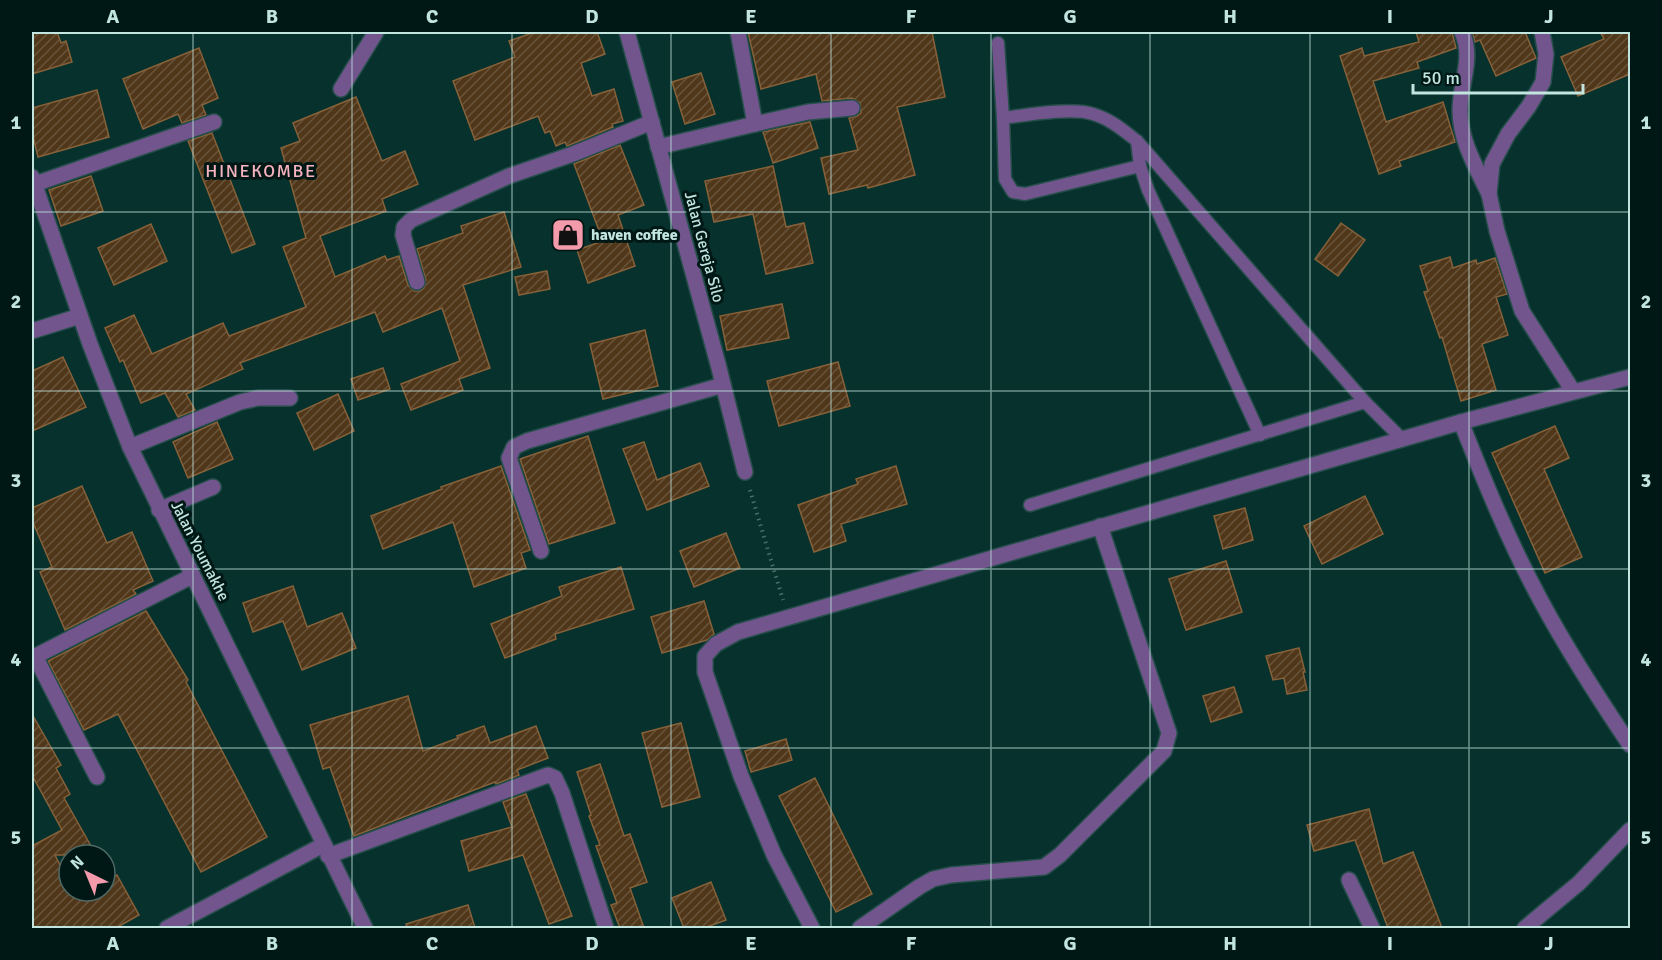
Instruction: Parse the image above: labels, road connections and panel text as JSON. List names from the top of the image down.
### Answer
{
  "streets": {
    "street": ["Jalan Gereja Silo", "Jalan Youmakhe"]
  },
  "districts": ["HINEKOMBE"],
  "places": {
    "shop": ["haven coffee"]
  },
  "scale_bar": "50 m",
  "north": "top left",
  "grid": {
    "columns": [
      "A",
      "B",
      "C",
      "D",
      "E",
      "F",
      "G",
      "H",
      "I",
      "J"
    ],
    "rows": [
      "1",
      "2",
      "3",
      "4",
      "5"
    ]
  }
}
